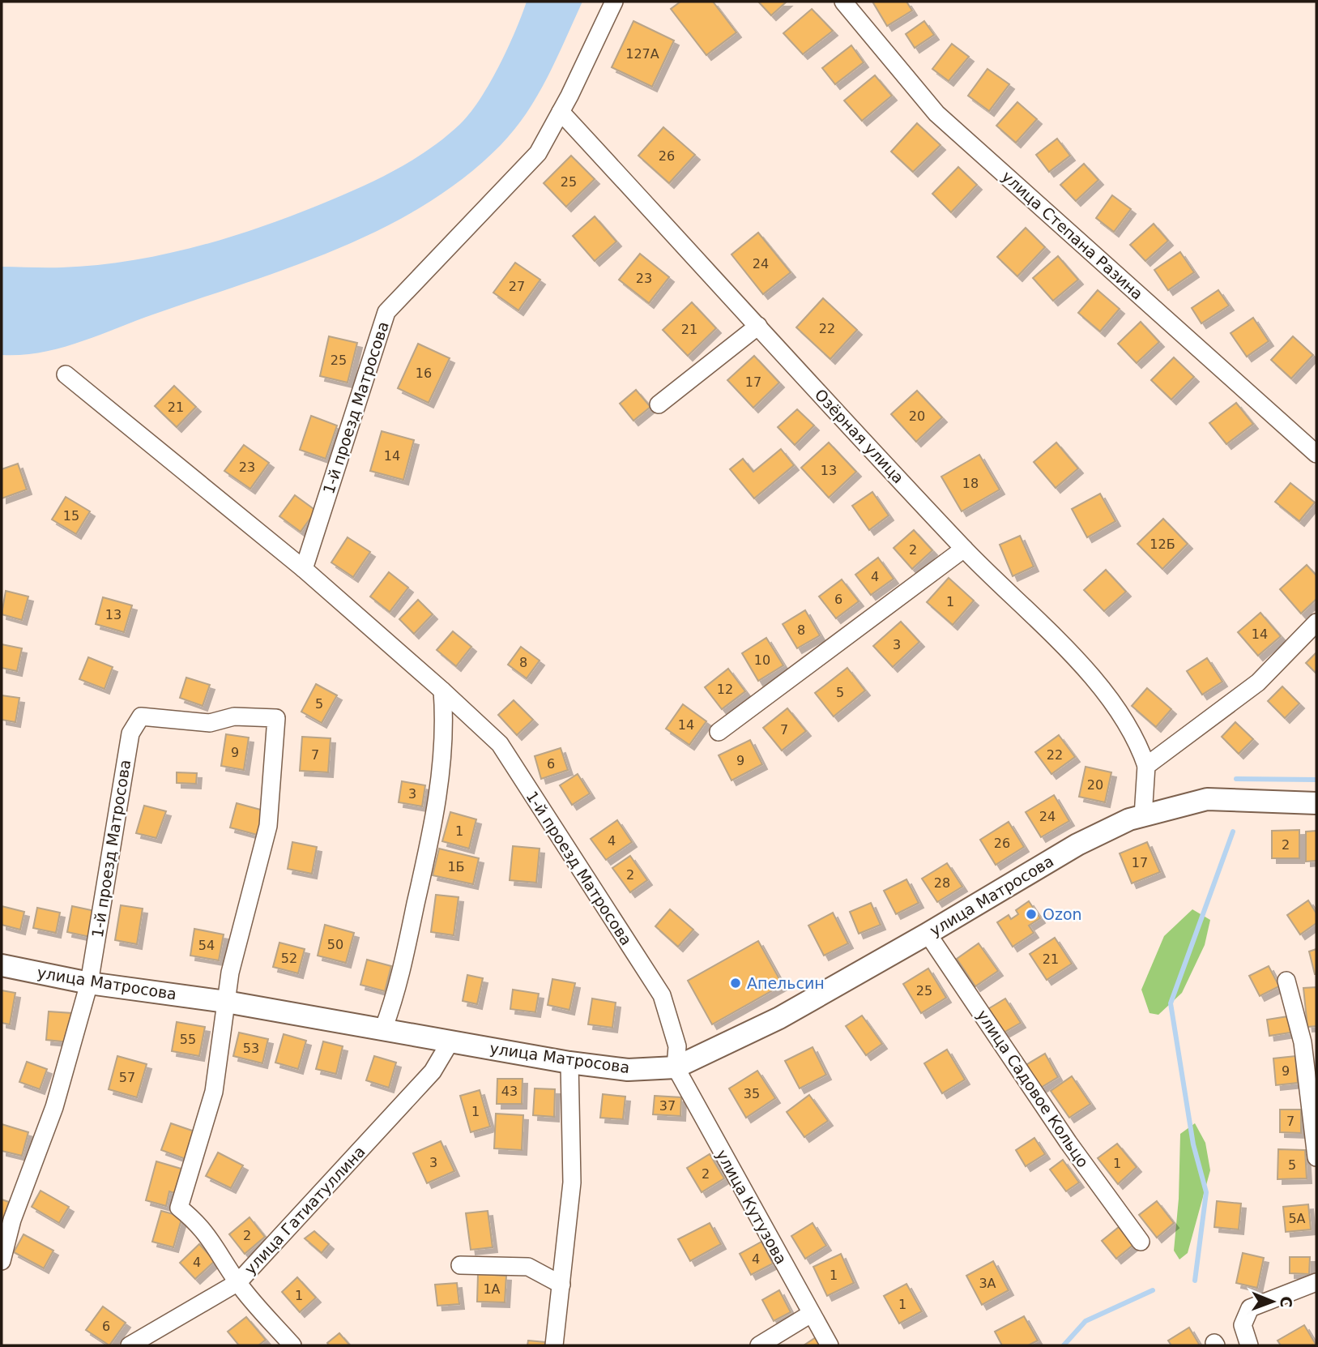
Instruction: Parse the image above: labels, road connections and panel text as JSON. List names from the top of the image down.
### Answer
{
  "streets": {
    "main road": ["улица Матросова"],
    "street": [
      "улица Степана Разина",
      "1-й проезд Матросова",
      "Озёрная улица",
      "улица Садовое Кольцо",
      "улица Кутузова",
      "улица Гатиатуллина"
    ]
  },
  "crossings": [
    ["1-й проезд Матросова", "Озёрная улица"],
    ["1-й проезд Матросова", "улица Матросова"],
    ["1-й проезд Матросова", "улица Кутузова"],
    ["улица Матросова", "улица Садовое Кольцо"],
    ["улица Матросова", "улица Кутузова"],
    ["улица Матросова", "улица Гатиатуллина"]
  ],
  "places": ["Ozon", "Апельсин"],
  "house_numbers": [
    "127А",
    "26",
    "25",
    "24",
    "23",
    "27",
    "22",
    "21",
    "25",
    "16",
    "17",
    "21",
    "20",
    "14",
    "23",
    "13",
    "18",
    "15",
    "12Б",
    "2",
    "4",
    "6",
    "1",
    "13",
    "8",
    "14",
    "3",
    "10",
    "8",
    "12",
    "5",
    "5",
    "14",
    "7",
    "9",
    "7",
    "22",
    "9",
    "6",
    "20",
    "3",
    "24",
    "1",
    "4",
    "26",
    "2",
    "17",
    "1Б",
    "2",
    "28",
    "50",
    "54",
    "52",
    "21",
    "25",
    "55",
    "53",
    "9",
    "57",
    "43",
    "35",
    "37",
    "1",
    "7",
    "3",
    "1",
    "5",
    "2",
    "5А",
    "2",
    "4",
    "4",
    "1",
    "3А",
    "1А",
    "1",
    "1",
    "6"
  ],
  "north": "right"
}
